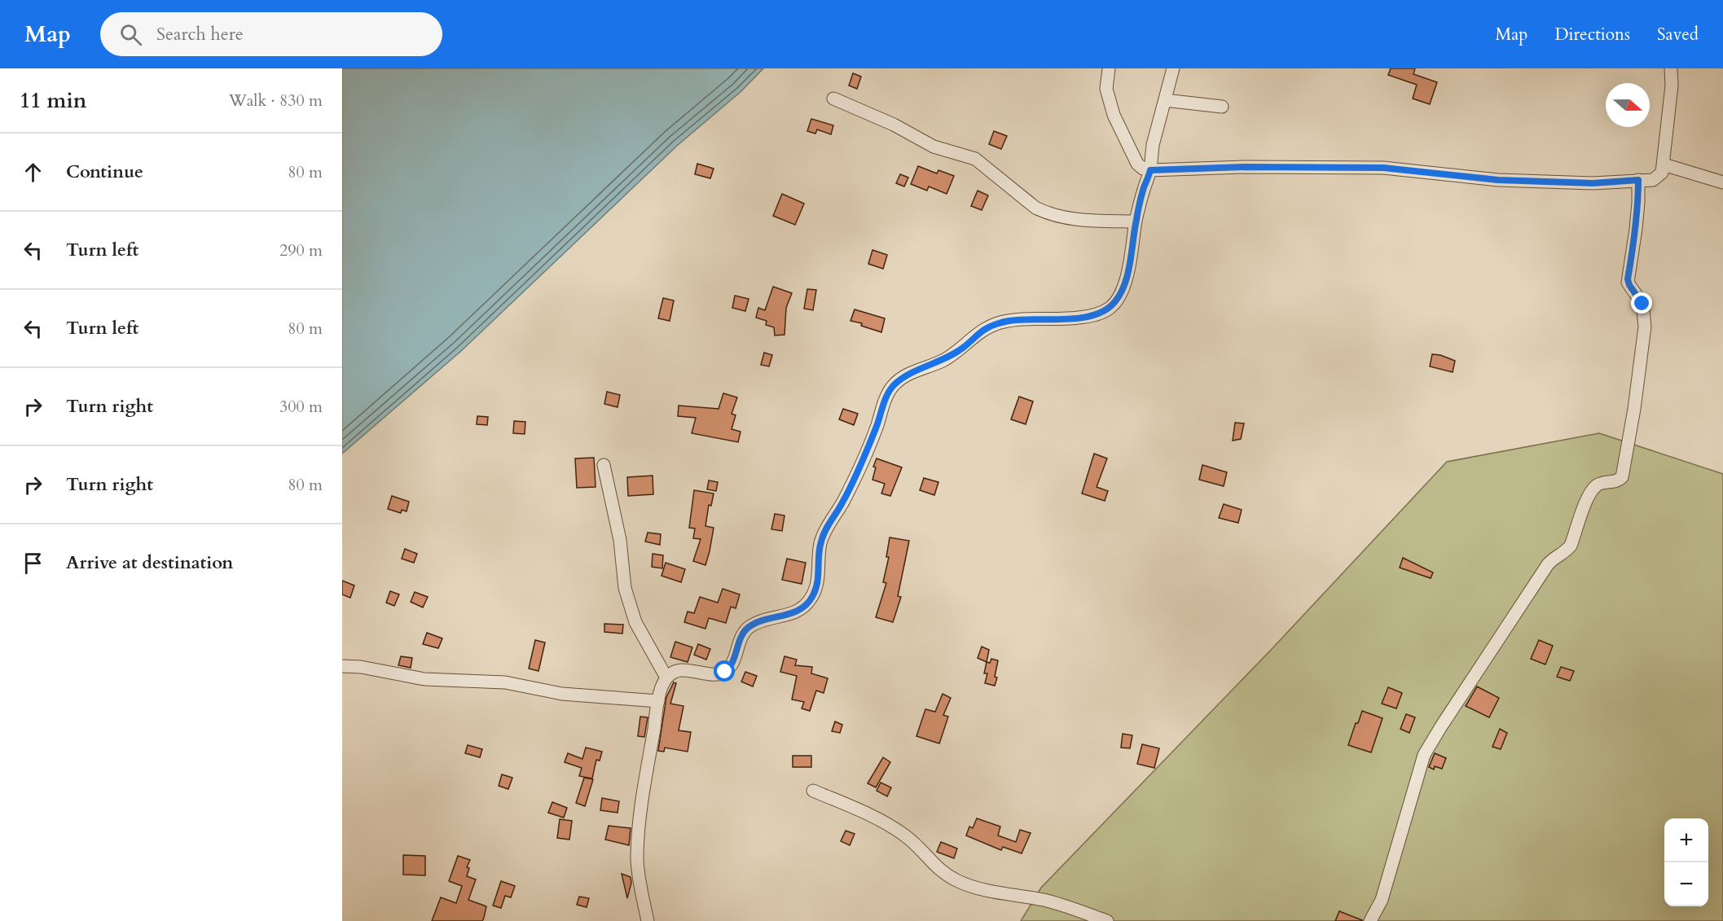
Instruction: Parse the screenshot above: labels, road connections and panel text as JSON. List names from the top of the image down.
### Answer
{
  "north": "right",
  "page": {
    "header": "Map",
    "search": "Search here",
    "nav": ["Map", "Directions", "Saved"],
    "heading": ["11 min", "Walk · 830 m"],
    "list": [
      ["Continue", "80 m"],
      ["Turn left", "290 m"],
      ["Turn left", "80 m"],
      ["Turn right", "300 m"],
      ["Turn right", "80 m"],
      "Arrive at destination"
    ],
    "map_buttons": ["+", "−"]
  }
}
